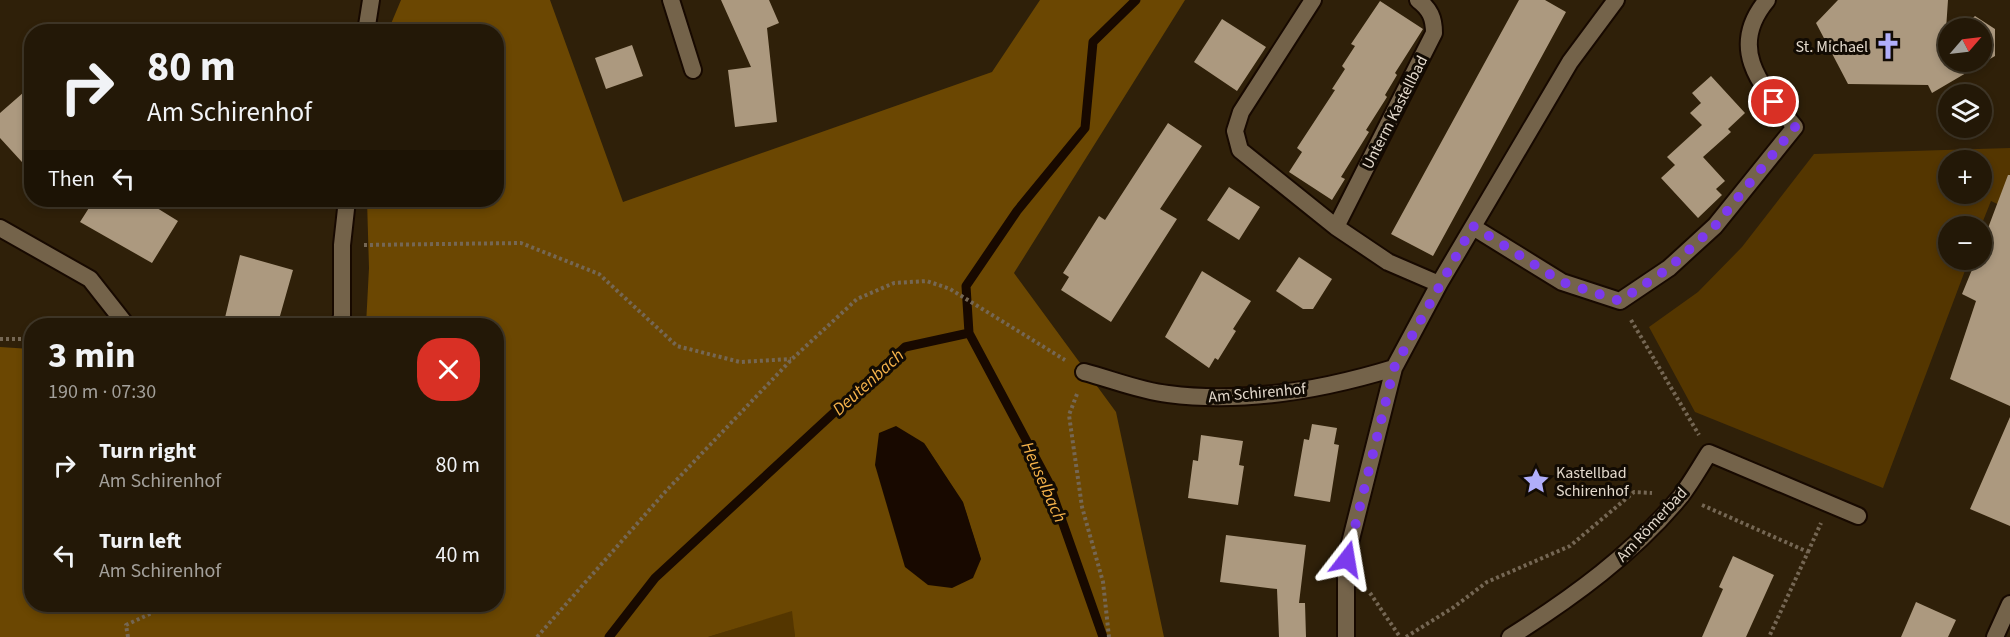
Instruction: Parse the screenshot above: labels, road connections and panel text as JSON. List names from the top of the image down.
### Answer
{
  "streets": {
    "street": ["Unterm Kastellbad", "Am Schirenhof", "Am Römerbad"]
  },
  "water": ["Deutenbach", "Heuselbach"],
  "places": {
    "church": ["St. Michael"],
    "place": ["Kastellbad Schirenhof"]
  },
  "north": "top right",
  "page": {
    "map_buttons": ["+", "−"],
    "turn": ["80 m", "Am Schirenhof"],
    "then": "Then",
    "heading": ["3 min", "190 m · 07:30"],
    "list": [
      {
        "name": "Turn right",
        "note": "Am Schirenhof",
        "value": "80 m"
      },
      {
        "name": "Turn left",
        "note": "Am Schirenhof",
        "value": "40 m"
      }
    ]
  }
}
